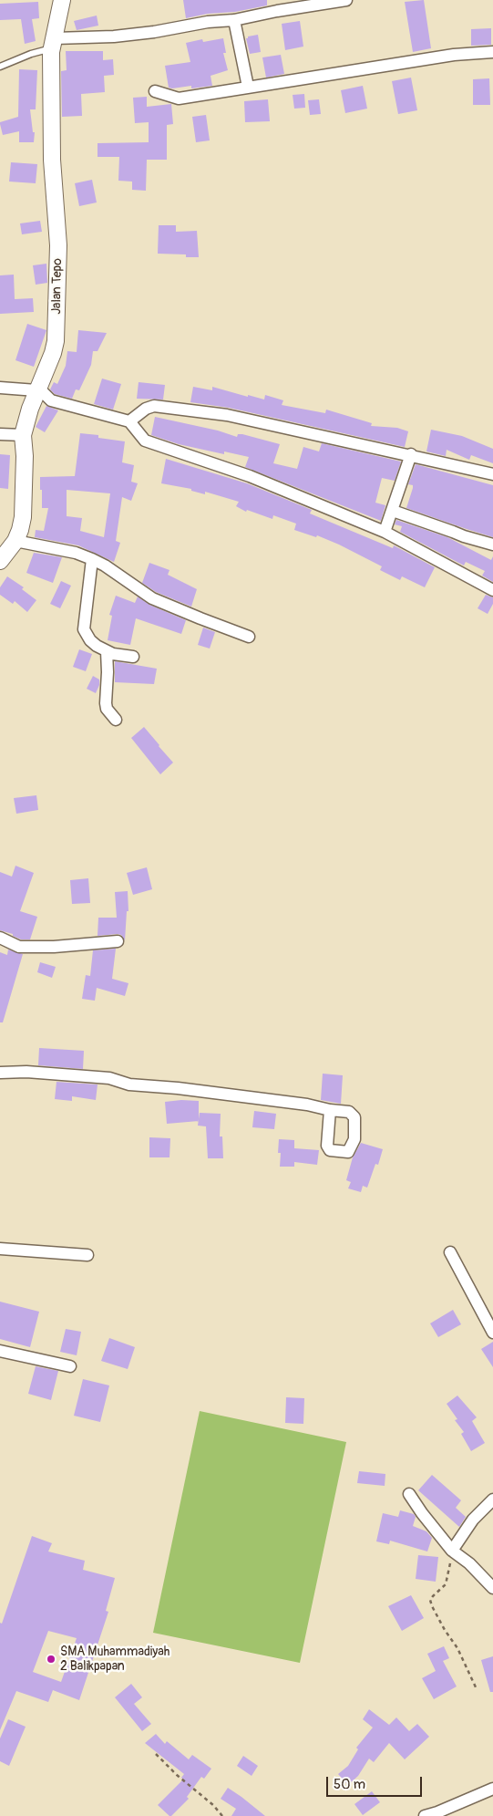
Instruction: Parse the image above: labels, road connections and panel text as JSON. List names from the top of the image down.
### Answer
{
  "streets": {
    "street": ["Jalan Tepo"]
  },
  "places": ["SMA Muhammadiyah 2 Balikpapan"],
  "scale_bar": "50 m"
}
